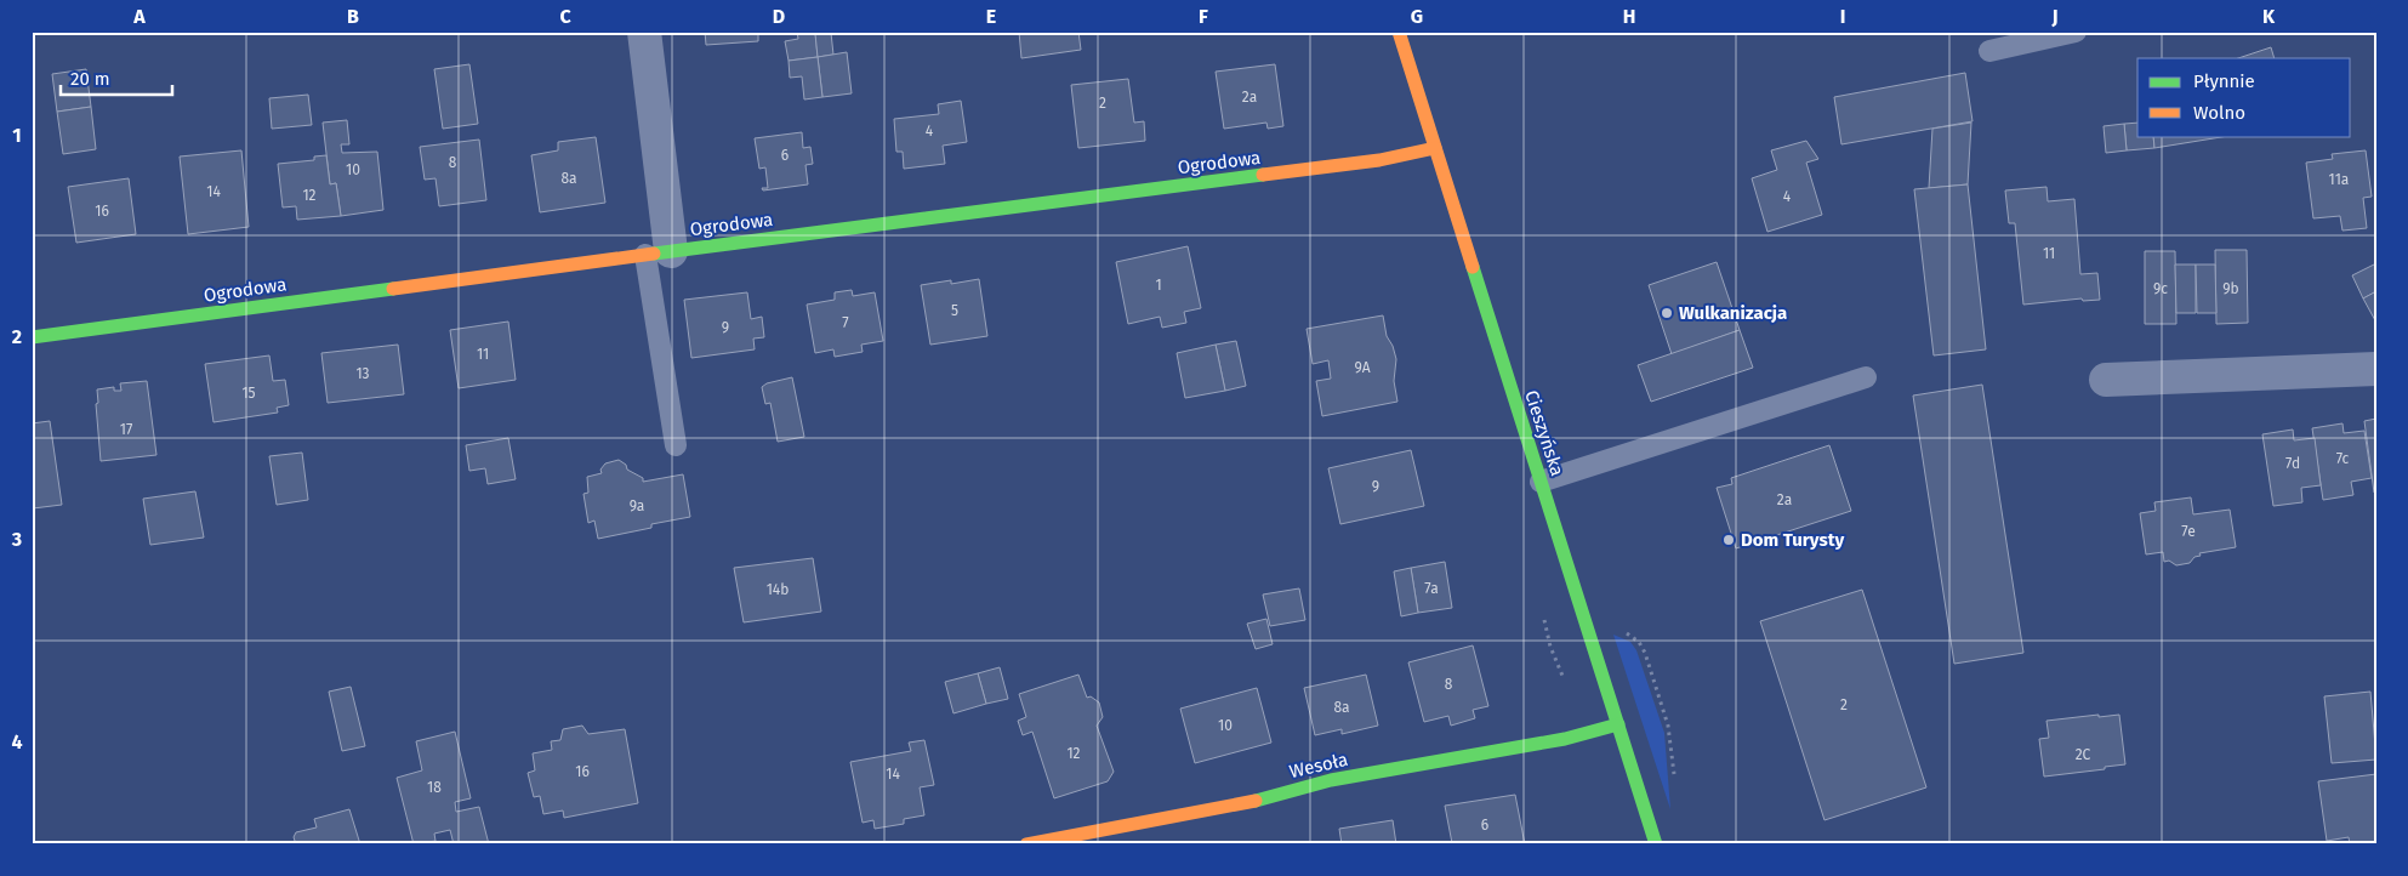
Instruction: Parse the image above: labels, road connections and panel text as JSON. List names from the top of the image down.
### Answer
{
  "streets": {
    "street": ["Ogrodowa", "Cieszyńska", "Wesoła"]
  },
  "crossings": [
    ["Ogrodowa", "Cieszyńska"],
    ["Cieszyńska", "Wesoła"]
  ],
  "places": ["Wulkanizacja", "Dom Turysty"],
  "house_numbers": [
    "2a",
    "2",
    "4",
    "6",
    "8",
    "10",
    "8a",
    "11a",
    "14",
    "12",
    "4",
    "16",
    "11",
    "1",
    "9c",
    "9b",
    "5",
    "7",
    "9",
    "11",
    "9A",
    "13",
    "15",
    "17",
    "7c",
    "7d",
    "9",
    "2a",
    "9a",
    "7e",
    "7a",
    "14b",
    "8",
    "2",
    "8a",
    "10",
    "12",
    "2C",
    "16",
    "14",
    "18",
    "6"
  ],
  "legend": ["Płynnie", "Wolno"],
  "scale_bar": "20 m",
  "grid": {
    "columns": [
      "A",
      "B",
      "C",
      "D",
      "E",
      "F",
      "G",
      "H",
      "I",
      "J",
      "K"
    ],
    "rows": [
      "1",
      "2",
      "3",
      "4"
    ]
  }
}
